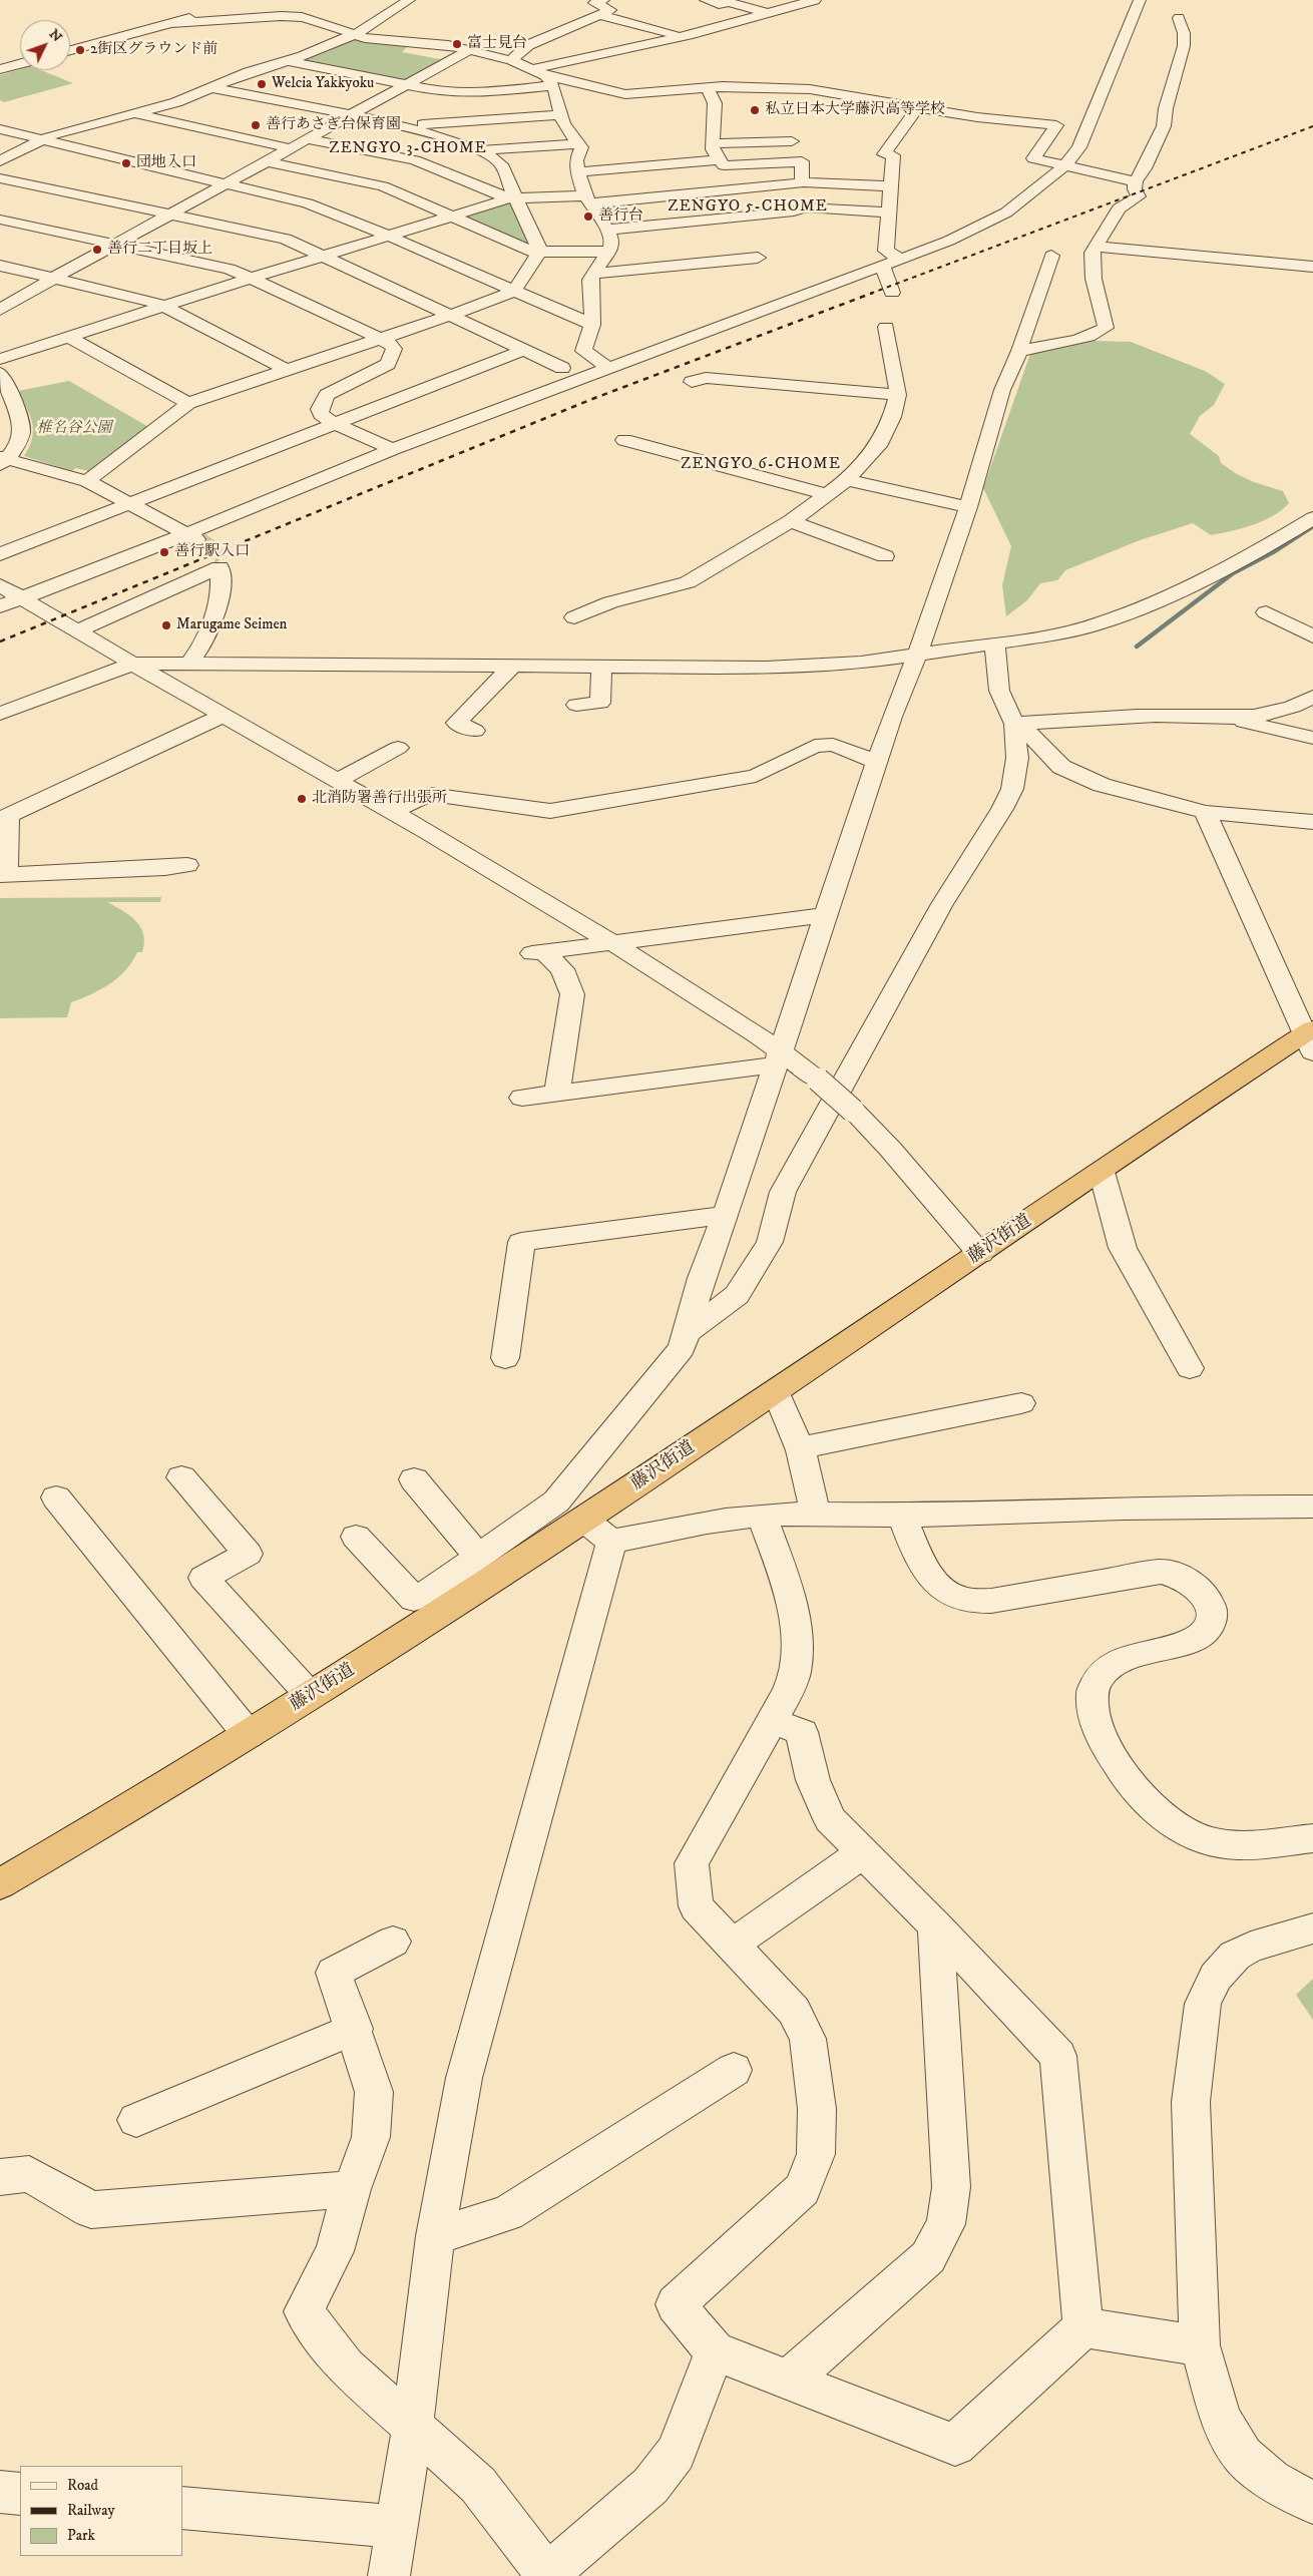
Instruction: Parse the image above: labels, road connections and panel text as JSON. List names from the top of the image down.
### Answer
{
  "streets": {
    "highway": ["藤沢街道"]
  },
  "districts": ["ZENGYO 3-CHOME", "ZENGYO 5-CHOME", "ZENGYO 6-CHOME"],
  "parks": ["椎名谷公園"],
  "places": [
    "富士見台",
    "2街区グラウンド前",
    "Welcia Yakkyoku",
    "私立日本大学藤沢高等学校",
    "善行あさぎ台保育園",
    "団地入口",
    "善行台",
    "善行二丁目坂上",
    "善行駅入口",
    "Marugame Seimen",
    "北消防署善行出張所"
  ],
  "legend": ["Road", "Railway", "Park"],
  "north": "top right"
}
